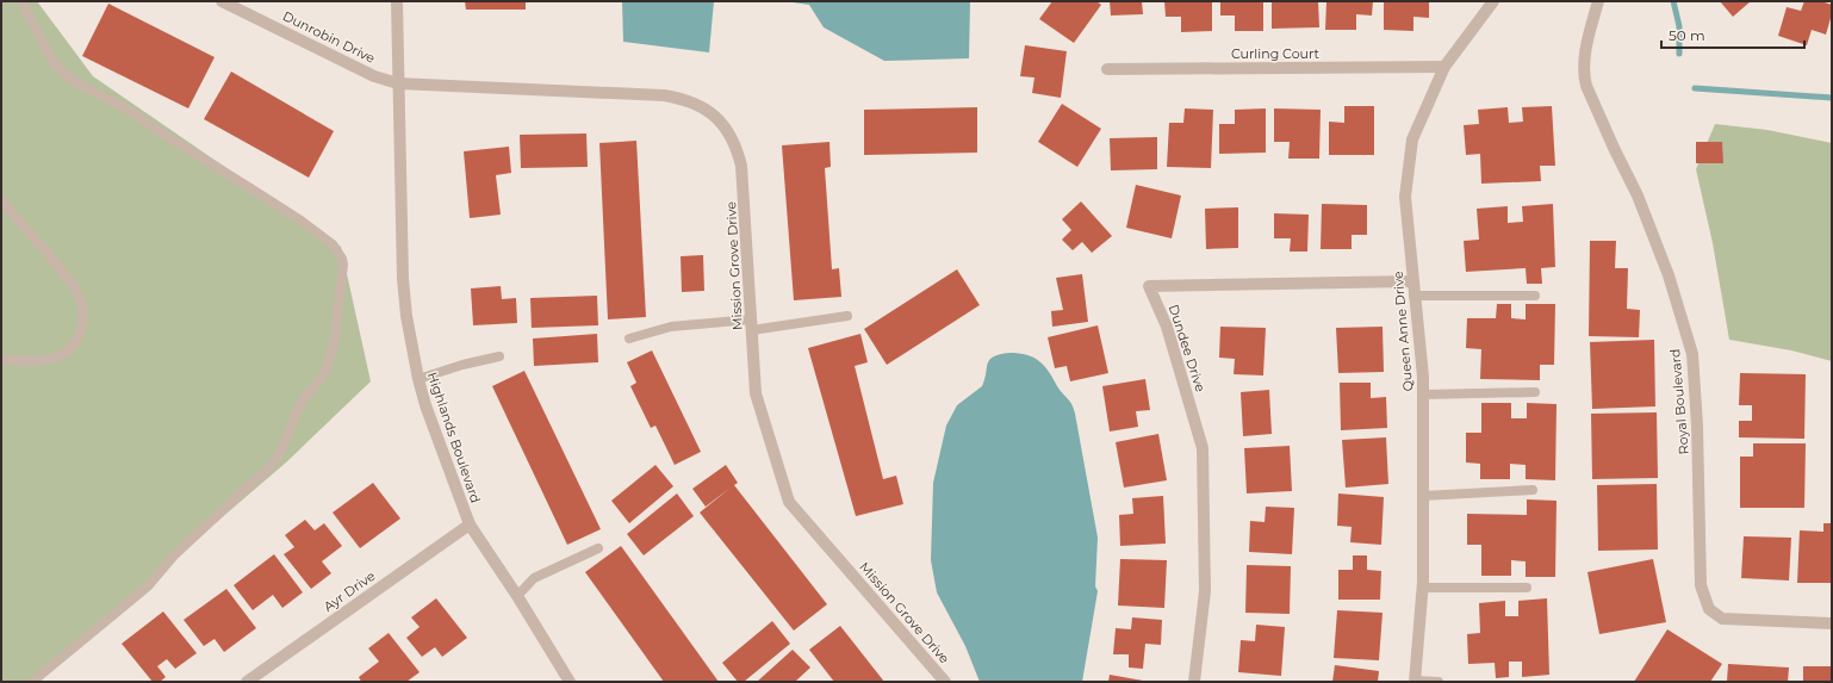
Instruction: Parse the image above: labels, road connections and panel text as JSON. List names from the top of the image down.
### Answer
{
  "streets": {
    "street": [
      "Dunrobin Drive",
      "Curling Court",
      "Mission Grove Drive",
      "Queen Anne Drive",
      "Dundee Drive",
      "Royal Boulevard",
      "Highlands Boulevard",
      "Ayr Drive"
    ]
  },
  "crossings": [
    ["Dunrobin Drive", "Mission Grove Drive"],
    ["Dunrobin Drive", "Highlands Boulevard"],
    ["Curling Court", "Queen Anne Drive"],
    ["Mission Grove Drive", "Highlands Boulevard"],
    ["Queen Anne Drive", "Dundee Drive"],
    ["Highlands Boulevard", "Ayr Drive"]
  ],
  "scale_bar": "50 m"
}
